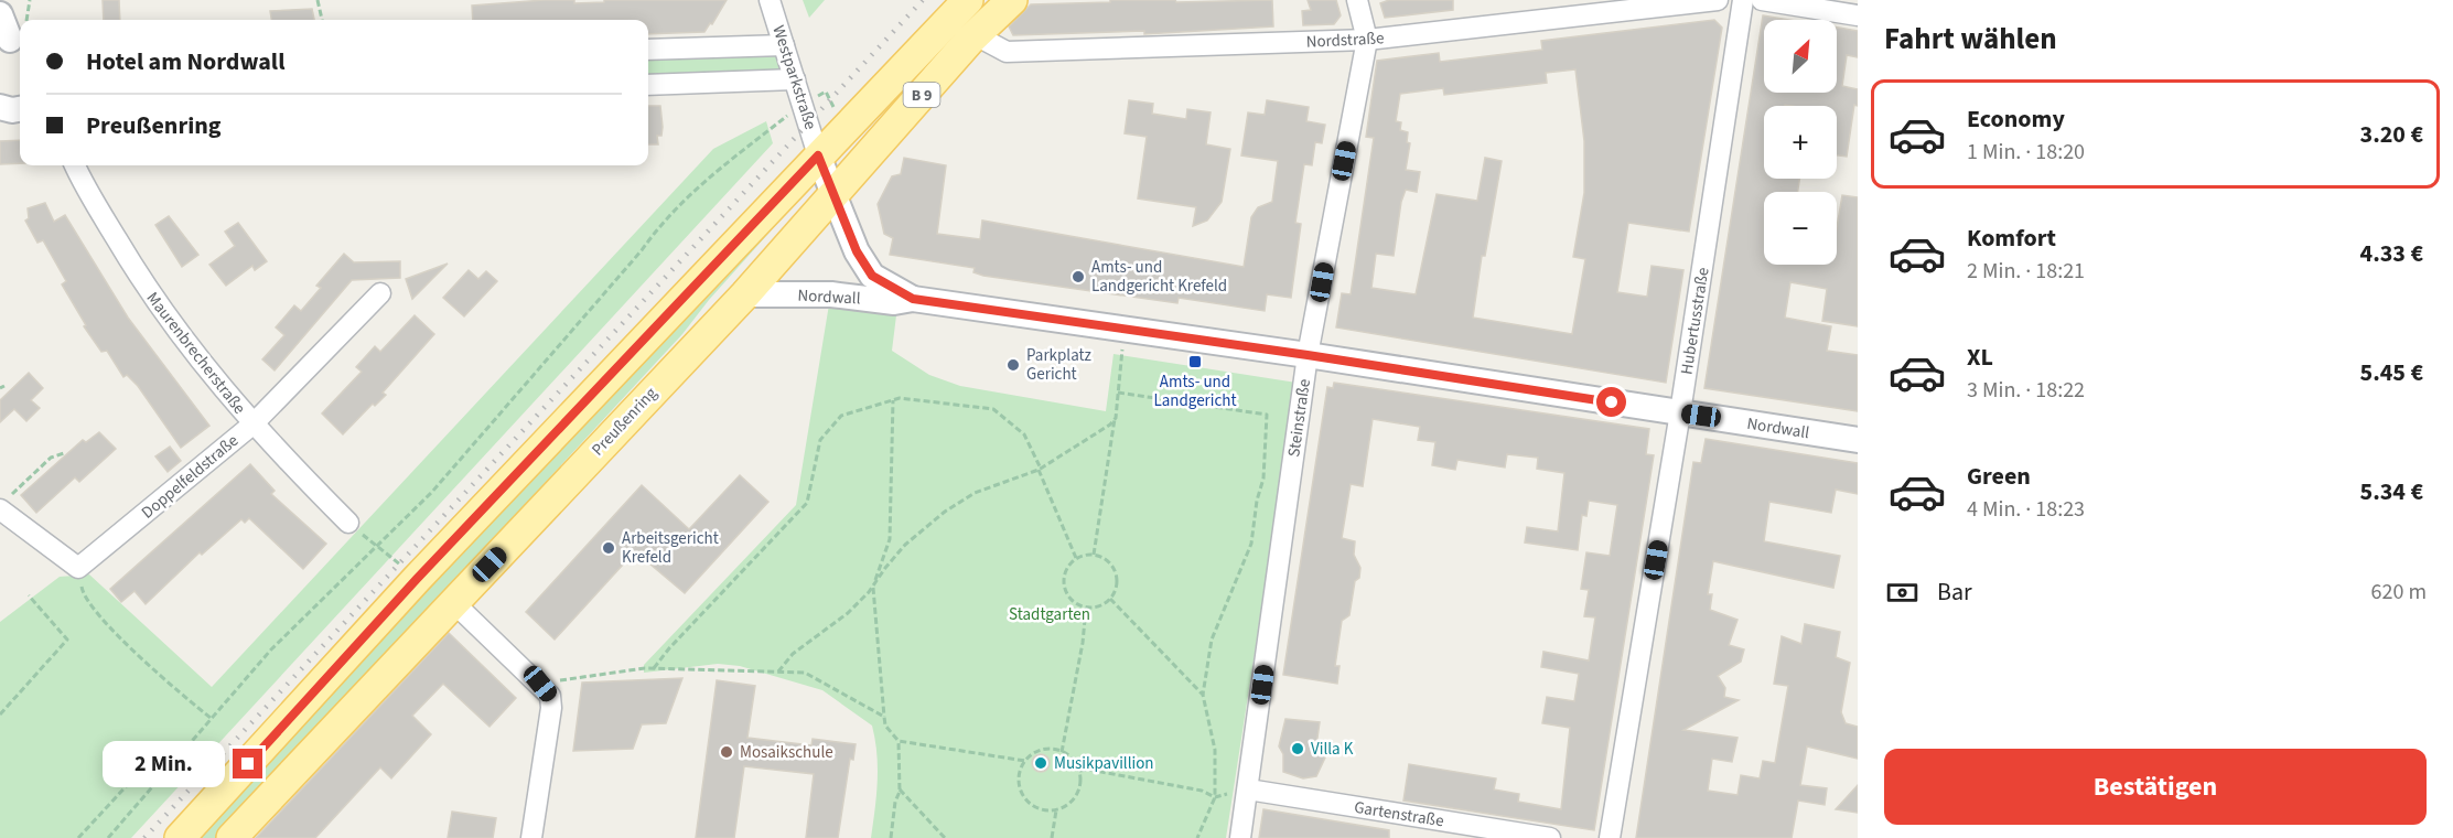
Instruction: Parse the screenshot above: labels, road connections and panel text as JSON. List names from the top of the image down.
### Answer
{
  "streets": {
    "main road": ["B 9", "Preußenring"],
    "street": [
      "Nordstraße",
      "Westparkstraße",
      "Nordwall",
      "Hubertusstraße",
      "Maurenbrecherstraße",
      "Steinstraße",
      "Doppelfeldstraße",
      "Gartenstraße"
    ]
  },
  "crossings": [
    ["Nordstraße", "Steinstraße"],
    ["Nordstraße", "Preußenring"],
    ["Westparkstraße", "B 9"],
    ["Westparkstraße", "Nordwall"],
    ["B 9", "Nordwall"],
    ["Nordwall", "Hubertusstraße"],
    ["Nordwall", "Steinstraße"],
    ["Nordwall", "Preußenring"],
    ["Maurenbrecherstraße", "Doppelfeldstraße"],
    ["Steinstraße", "Gartenstraße"]
  ],
  "parks": ["Stadtgarten"],
  "places": {
    "other": [
      "Amts- und Landgericht Krefeld",
      "Parkplatz Gericht",
      "Arbeitsgericht Krefeld",
      "Villa K",
      "Mosaikschule",
      "Musikpavillion"
    ],
    "transit": ["Amts- und Landgericht"]
  },
  "north": "top right",
  "page": {
    "heading": "Fahrt wählen",
    "map_buttons": ["+", "−"],
    "banner": ["Hotel am Nordwall", "Preußenring"],
    "list": [
      {
        "name": "Economy",
        "note": "1 Min. · 18:20",
        "value": "3.20 €"
      },
      {
        "name": "Komfort",
        "note": "2 Min. · 18:21",
        "value": "4.33 €"
      },
      {
        "name": "XL",
        "note": "3 Min. · 18:22",
        "value": "5.45 €"
      },
      {
        "name": "Green",
        "note": "4 Min. · 18:23",
        "value": "5.34 €"
      }
    ],
    "pay": ["Bar", "620 m"],
    "buttons": "Bestätigen",
    "bubble": "2 Min."
  }
}
